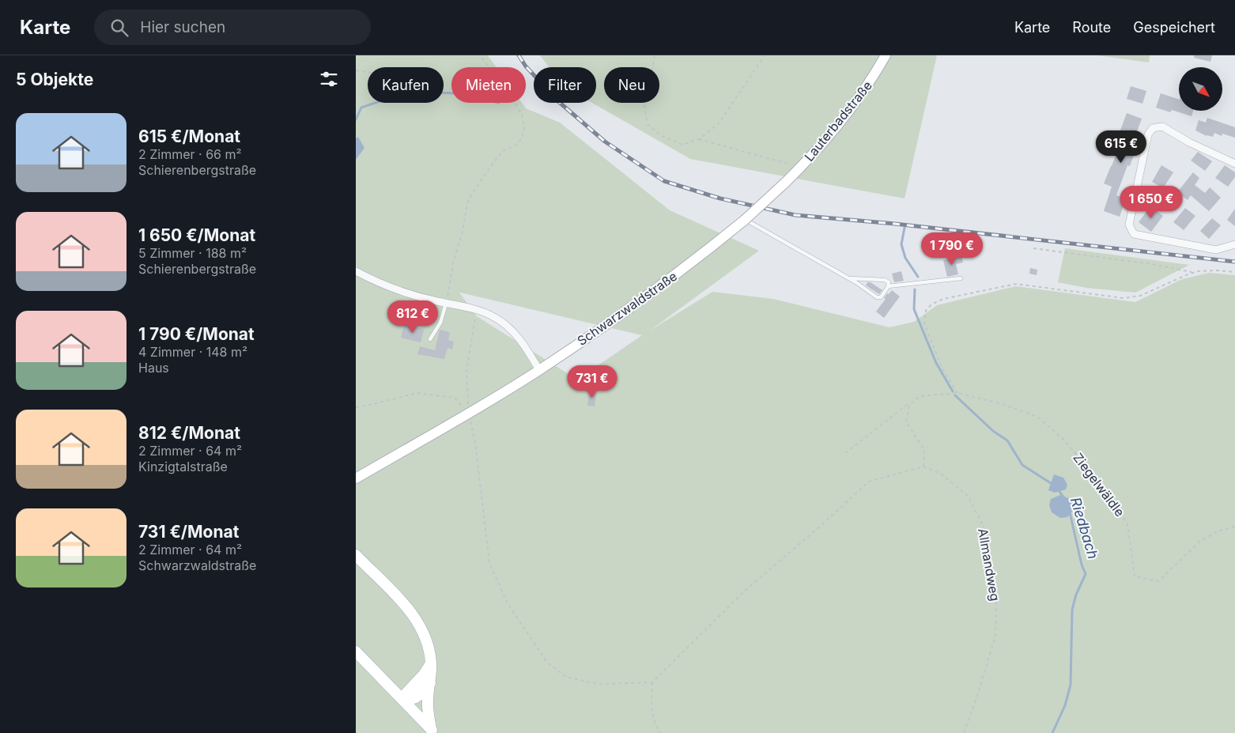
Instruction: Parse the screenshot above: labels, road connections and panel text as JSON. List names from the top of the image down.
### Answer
{
  "streets": {
    "main road": ["Lauterbadstraße", "Schwarzwaldstraße"],
    "path": ["Ziegelwäldle", "Allmandweg"]
  },
  "crossings": [
    ["Lauterbadstraße", "Schwarzwaldstraße"]
  ],
  "water": ["Riedbach"],
  "north": "bottom right",
  "page": {
    "header": "Karte",
    "search": "Hier suchen",
    "nav": ["Karte", "Route", "Gespeichert"],
    "heading": "5 Objekte",
    "chip": [
      "Kaufen",
      "Mieten",
      "Filter",
      "Neu"
    ],
    "list": [
      {
        "name": "615 €/Monat",
        "note": "2 Zimmer · 66 m² · Schierenbergstraße"
      },
      {
        "name": "1 650 €/Monat",
        "note": "5 Zimmer · 188 m² · Schierenbergstraße"
      },
      {
        "name": "1 790 €/Monat",
        "note": "4 Zimmer · 148 m² · Haus"
      },
      {
        "name": "812 €/Monat",
        "note": "2 Zimmer · 64 m² · Kinzigtalstraße"
      },
      {
        "name": "731 €/Monat",
        "note": "2 Zimmer · 64 m² · Schwarzwaldstraße"
      }
    ],
    "price": [
      "615 €",
      "1 650 €",
      "1 790 €",
      "812 €",
      "731 €"
    ]
  }
}
